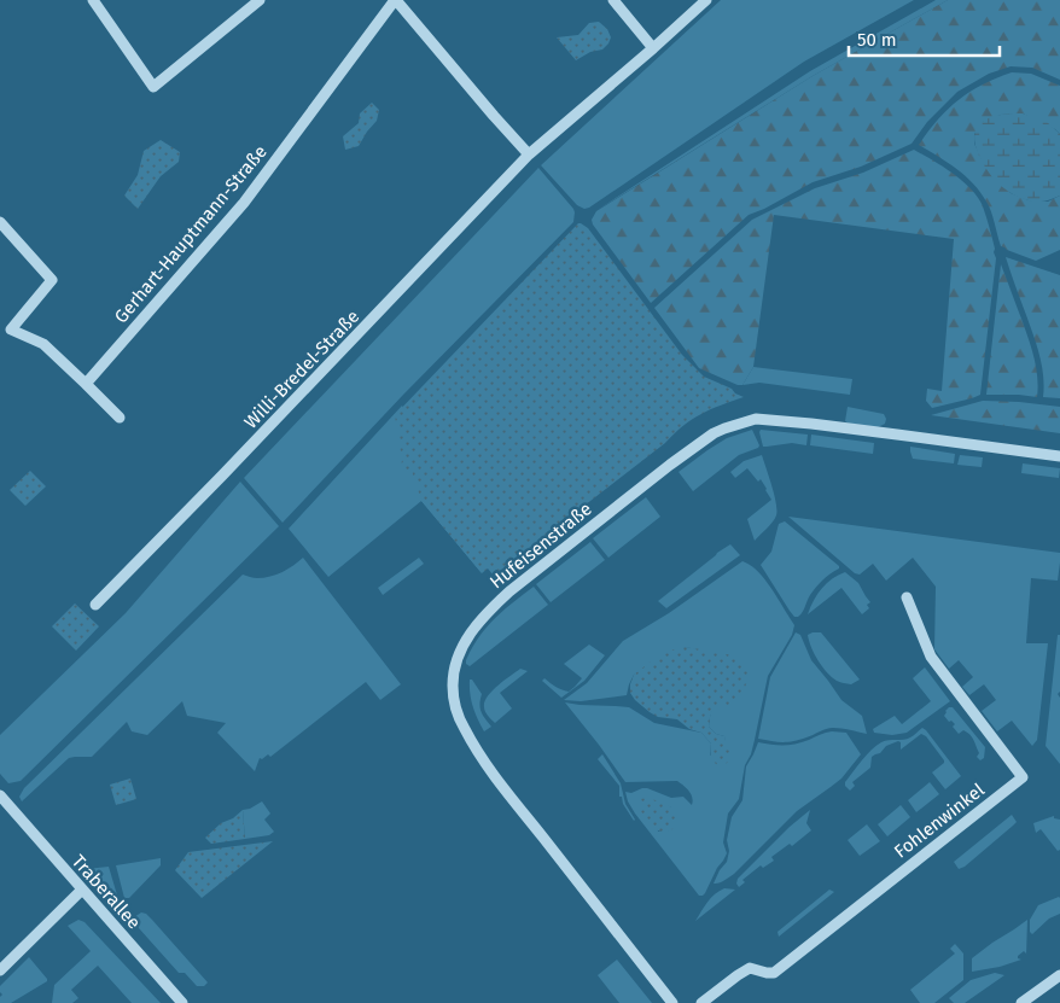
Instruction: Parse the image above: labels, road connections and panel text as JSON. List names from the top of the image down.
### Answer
{
  "streets": {
    "street": [
      "Gerhart-Hauptmann-Straße",
      "Willi-Bredel-Straße",
      "Hufeisenstraße",
      "Fohlenwinkel",
      "Traberallee"
    ]
  },
  "scale_bar": "50 m"
}
